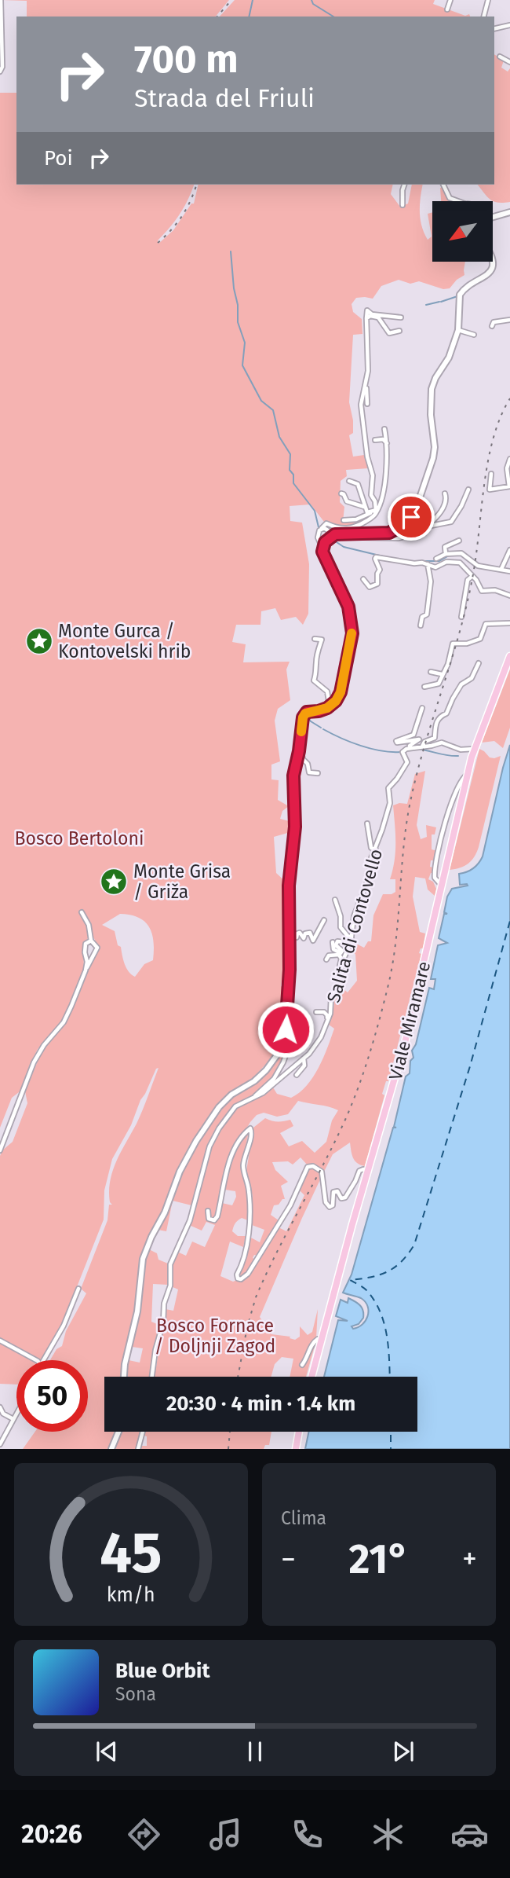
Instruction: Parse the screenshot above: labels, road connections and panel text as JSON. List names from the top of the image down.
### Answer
{
  "streets": {
    "main road": ["Viale Miramare"],
    "street": ["Salita di Contovello"]
  },
  "parks": ["Bosco Bertoloni", "Bosco Fornace / Doljnji Zagod"],
  "places": {
    "place": ["Monte Gurca / Kontovelski hrib", "Monte Grisa / Griža"]
  },
  "north": "bottom left",
  "page": {
    "turn": ["700 m", "Strada del Friuli"],
    "then": "Poi",
    "limit": "50",
    "trip": "20:30 · 4 min · 1.4 km",
    "tile": "Clima",
    "heat": ["−", "21°", "+"],
    "song": ["Blue Orbit", "Sona"],
    "tabs": "20:26",
    "gauge": ["45", "km/h"]
  }
}
